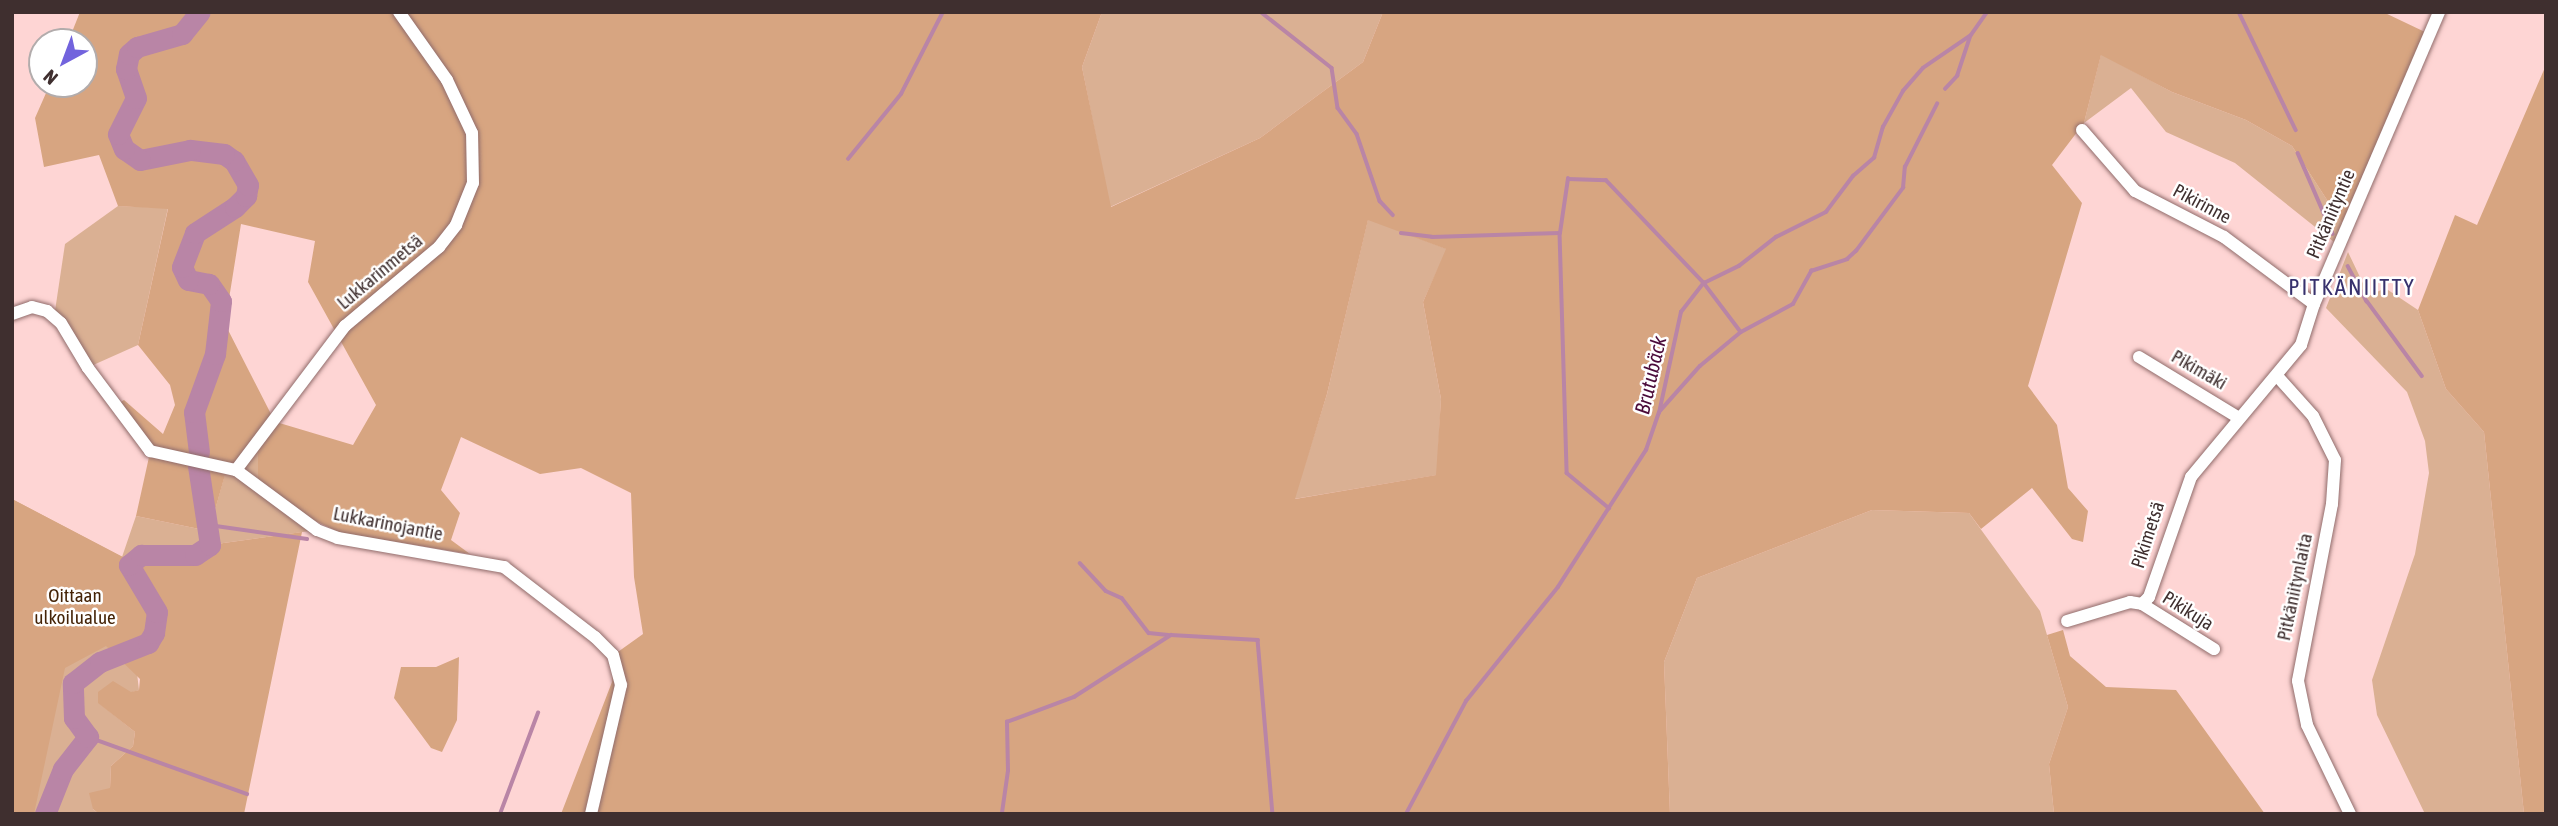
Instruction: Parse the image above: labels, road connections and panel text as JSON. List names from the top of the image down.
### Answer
{
  "streets": {
    "street": [
      "Pikirinne",
      "Pitkäniityntie",
      "Lukkarinmetsä",
      "Pikimäki",
      "Lukkarinojantie",
      "Pikimetsä",
      "Pitkäniitynlaita",
      "Pikikuja"
    ]
  },
  "crossings": [
    ["Pikirinne", "Pitkäniityntie"],
    ["Pitkäniityntie", "Pikimäki"],
    ["Pitkäniityntie", "Pikimetsä"],
    ["Pitkäniityntie", "Pitkäniitynlaita"],
    ["Lukkarinmetsä", "Lukkarinojantie"],
    ["Pikimäki", "Pikimetsä"],
    ["Pikimetsä", "Pikikuja"]
  ],
  "districts": ["PITKÄNIITTY"],
  "water": ["Brutubäck"],
  "parks": ["Oittaan ulkoilualue"],
  "north": "bottom left"
}
